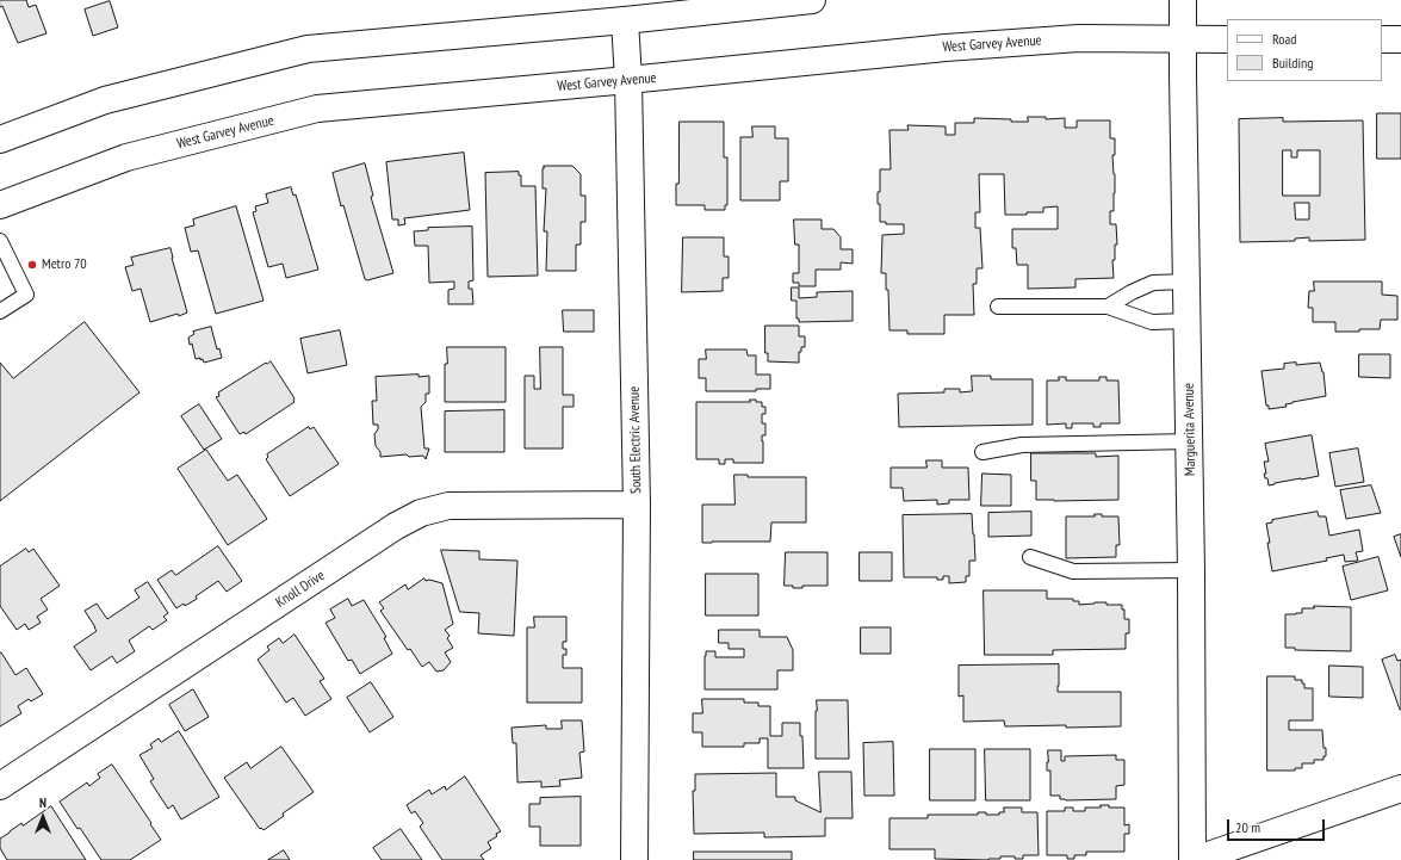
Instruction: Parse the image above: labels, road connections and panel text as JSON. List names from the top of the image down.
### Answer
{
  "streets": {
    "street": [
      "West Garvey Avenue",
      "Marguerita Avenue",
      "South Electric Avenue",
      "Knoll Drive"
    ]
  },
  "crossings": [
    ["West Garvey Avenue", "Marguerita Avenue"],
    ["West Garvey Avenue", "South Electric Avenue"],
    ["South Electric Avenue", "Knoll Drive"]
  ],
  "places": ["Metro 70"],
  "legend": ["Road", "Building"],
  "scale_bar": "20 m",
  "north": "top"
}
